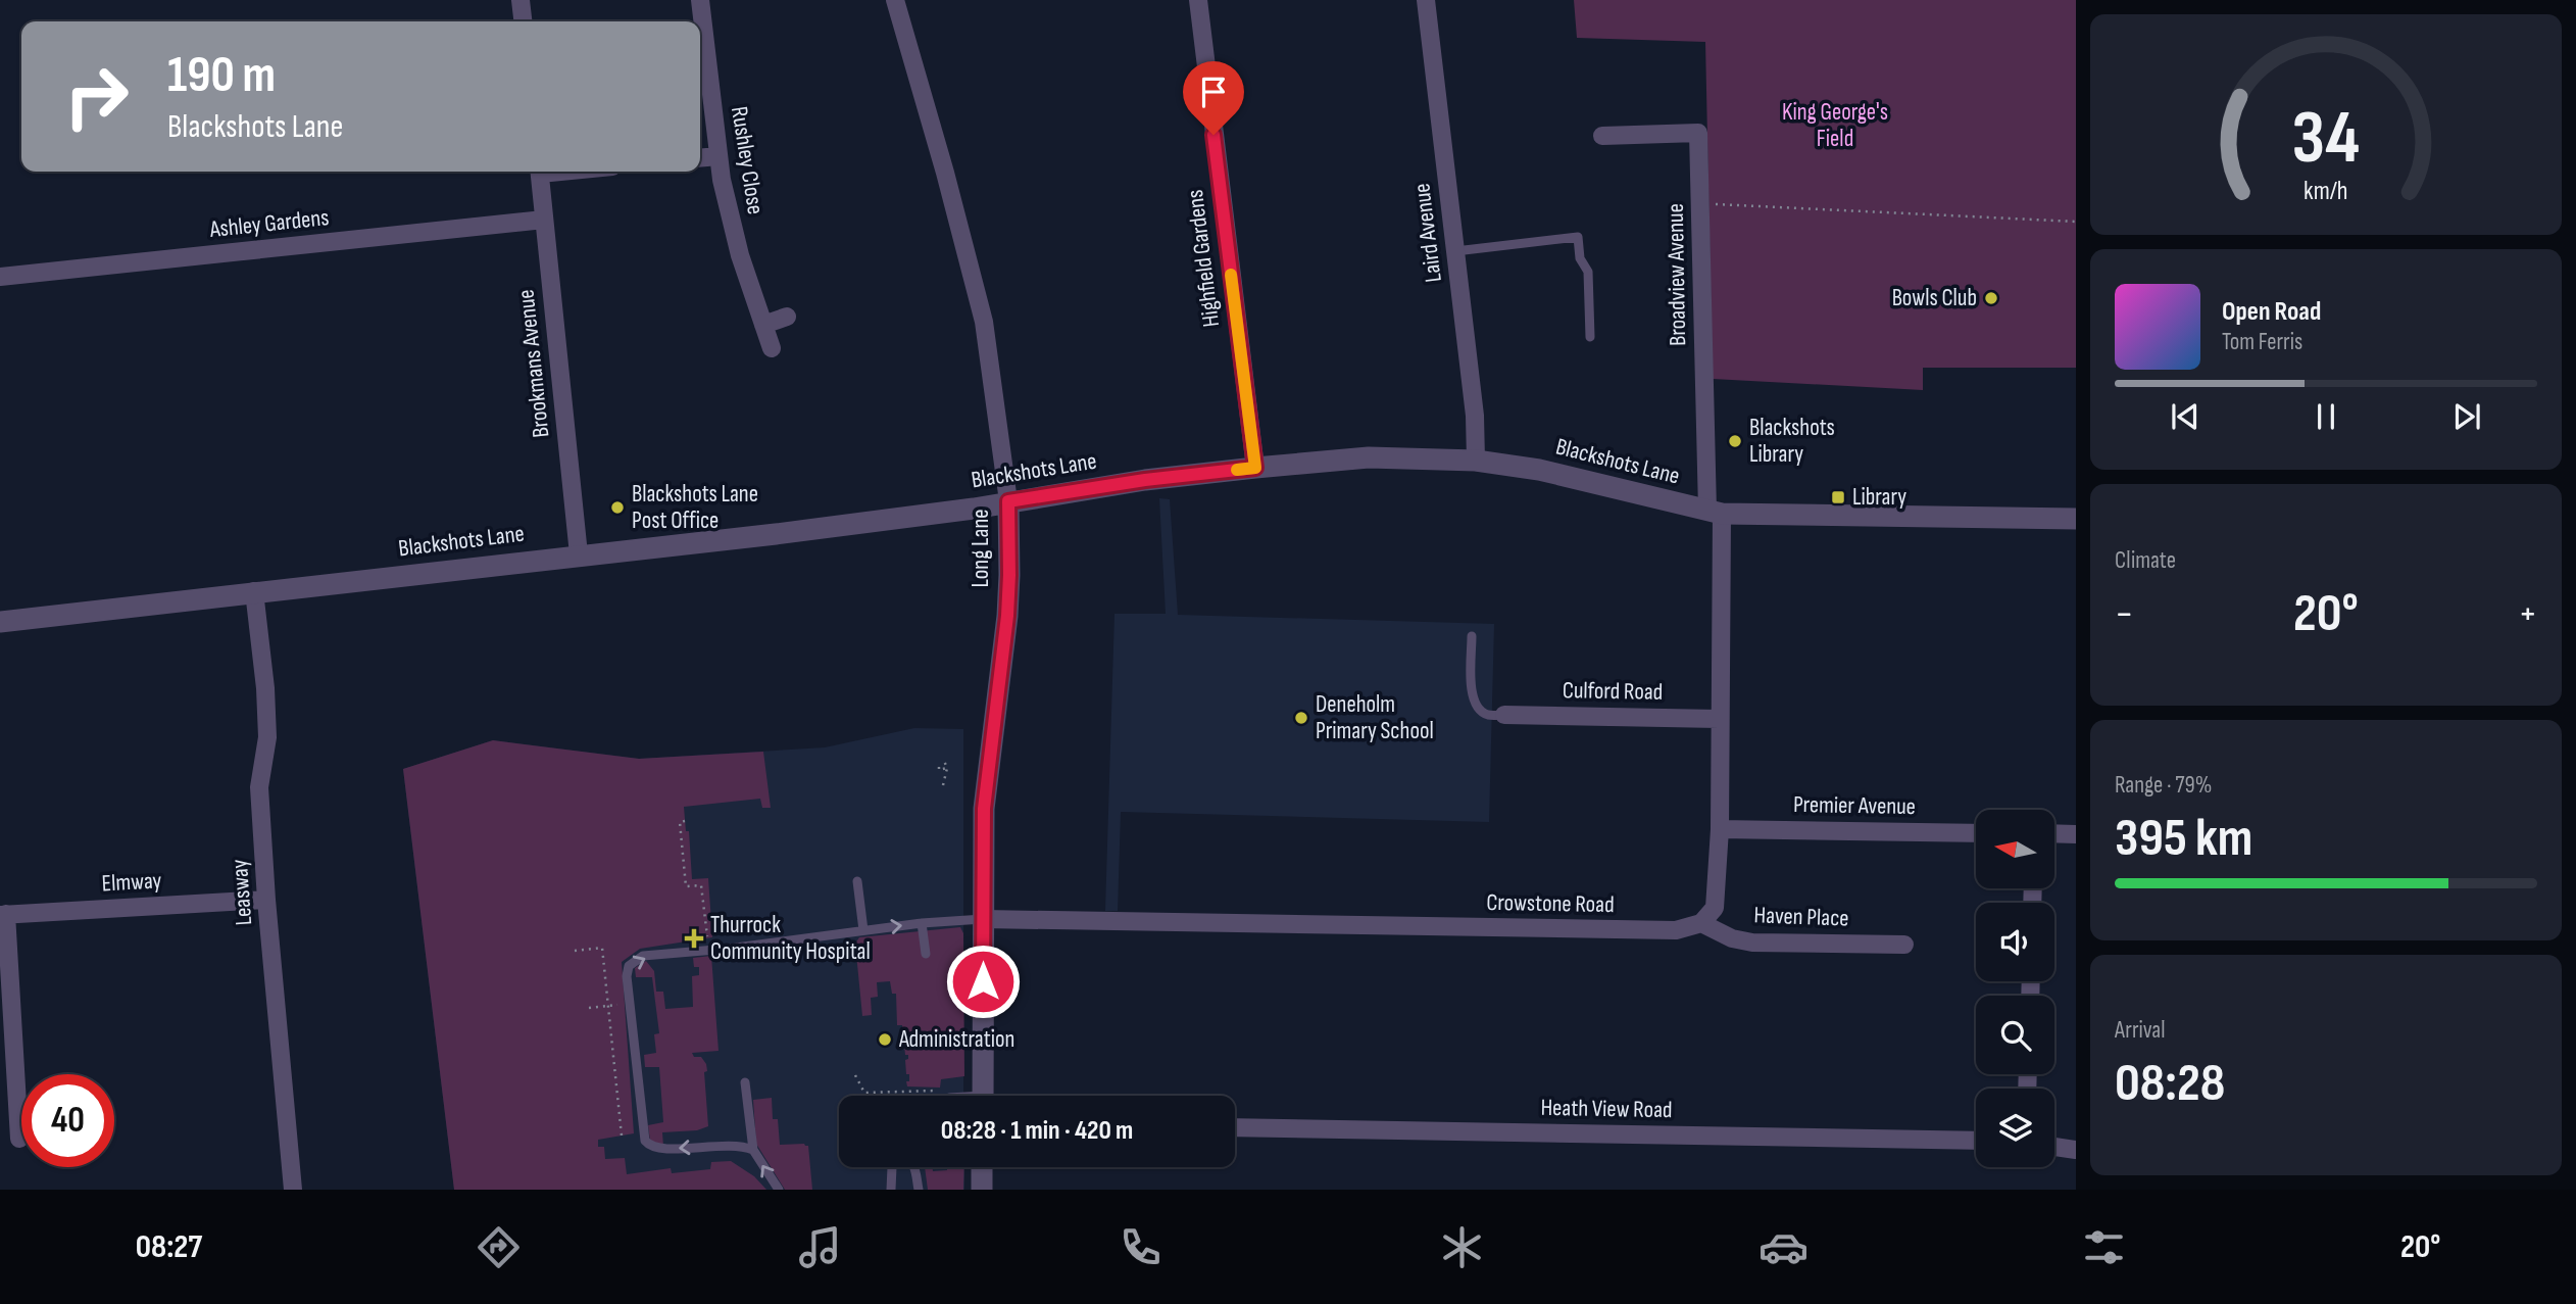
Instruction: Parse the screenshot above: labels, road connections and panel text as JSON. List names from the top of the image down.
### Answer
{
  "streets": {
    "street": [
      "Rushley Close",
      "Ashley Gardens",
      "Laird Avenue",
      "Highfield Gardens",
      "Broadview Avenue",
      "Brookmans Avenue",
      "Blackshots Lane",
      "Long Lane",
      "Culford Road",
      "Premier Avenue",
      "Elmway",
      "Leasway",
      "Crowstone Road",
      "Haven Place",
      "Heath View Road"
    ]
  },
  "crossings": [
    ["Ashley Gardens", "Brookmans Avenue"],
    ["Laird Avenue", "Blackshots Lane"],
    ["Highfield Gardens", "Blackshots Lane"],
    ["Broadview Avenue", "Blackshots Lane"],
    ["Brookmans Avenue", "Blackshots Lane"],
    ["Blackshots Lane", "Long Lane"],
    ["Blackshots Lane", "Leasway"],
    ["Long Lane", "Crowstone Road"],
    ["Elmway", "Leasway"],
    ["Crowstone Road", "Haven Place"]
  ],
  "parks": ["King George's Field"],
  "places": {
    "other": [
      "Bowls Club",
      "Blackshots Library",
      "Blackshots Lane Post Office",
      "Deneholm Primary School",
      "Administration"
    ],
    "transit": ["Library"],
    "health": ["Thurrock Community Hospital"]
  },
  "north": "left",
  "page": {
    "turn": ["190 m", "Blackshots Lane"],
    "song": ["Open Road", "Tom Ferris"],
    "tile": [
      "Climate",
      ["Range · 79%", "395 km"],
      ["Arrival", "08:28"]
    ],
    "heat": ["−", "20°", "+"],
    "limit": "40",
    "trip": "08:28 · 1 min · 420 m",
    "tabs": ["08:27", "20°"],
    "gauge": ["34", "km/h"]
  }
}
